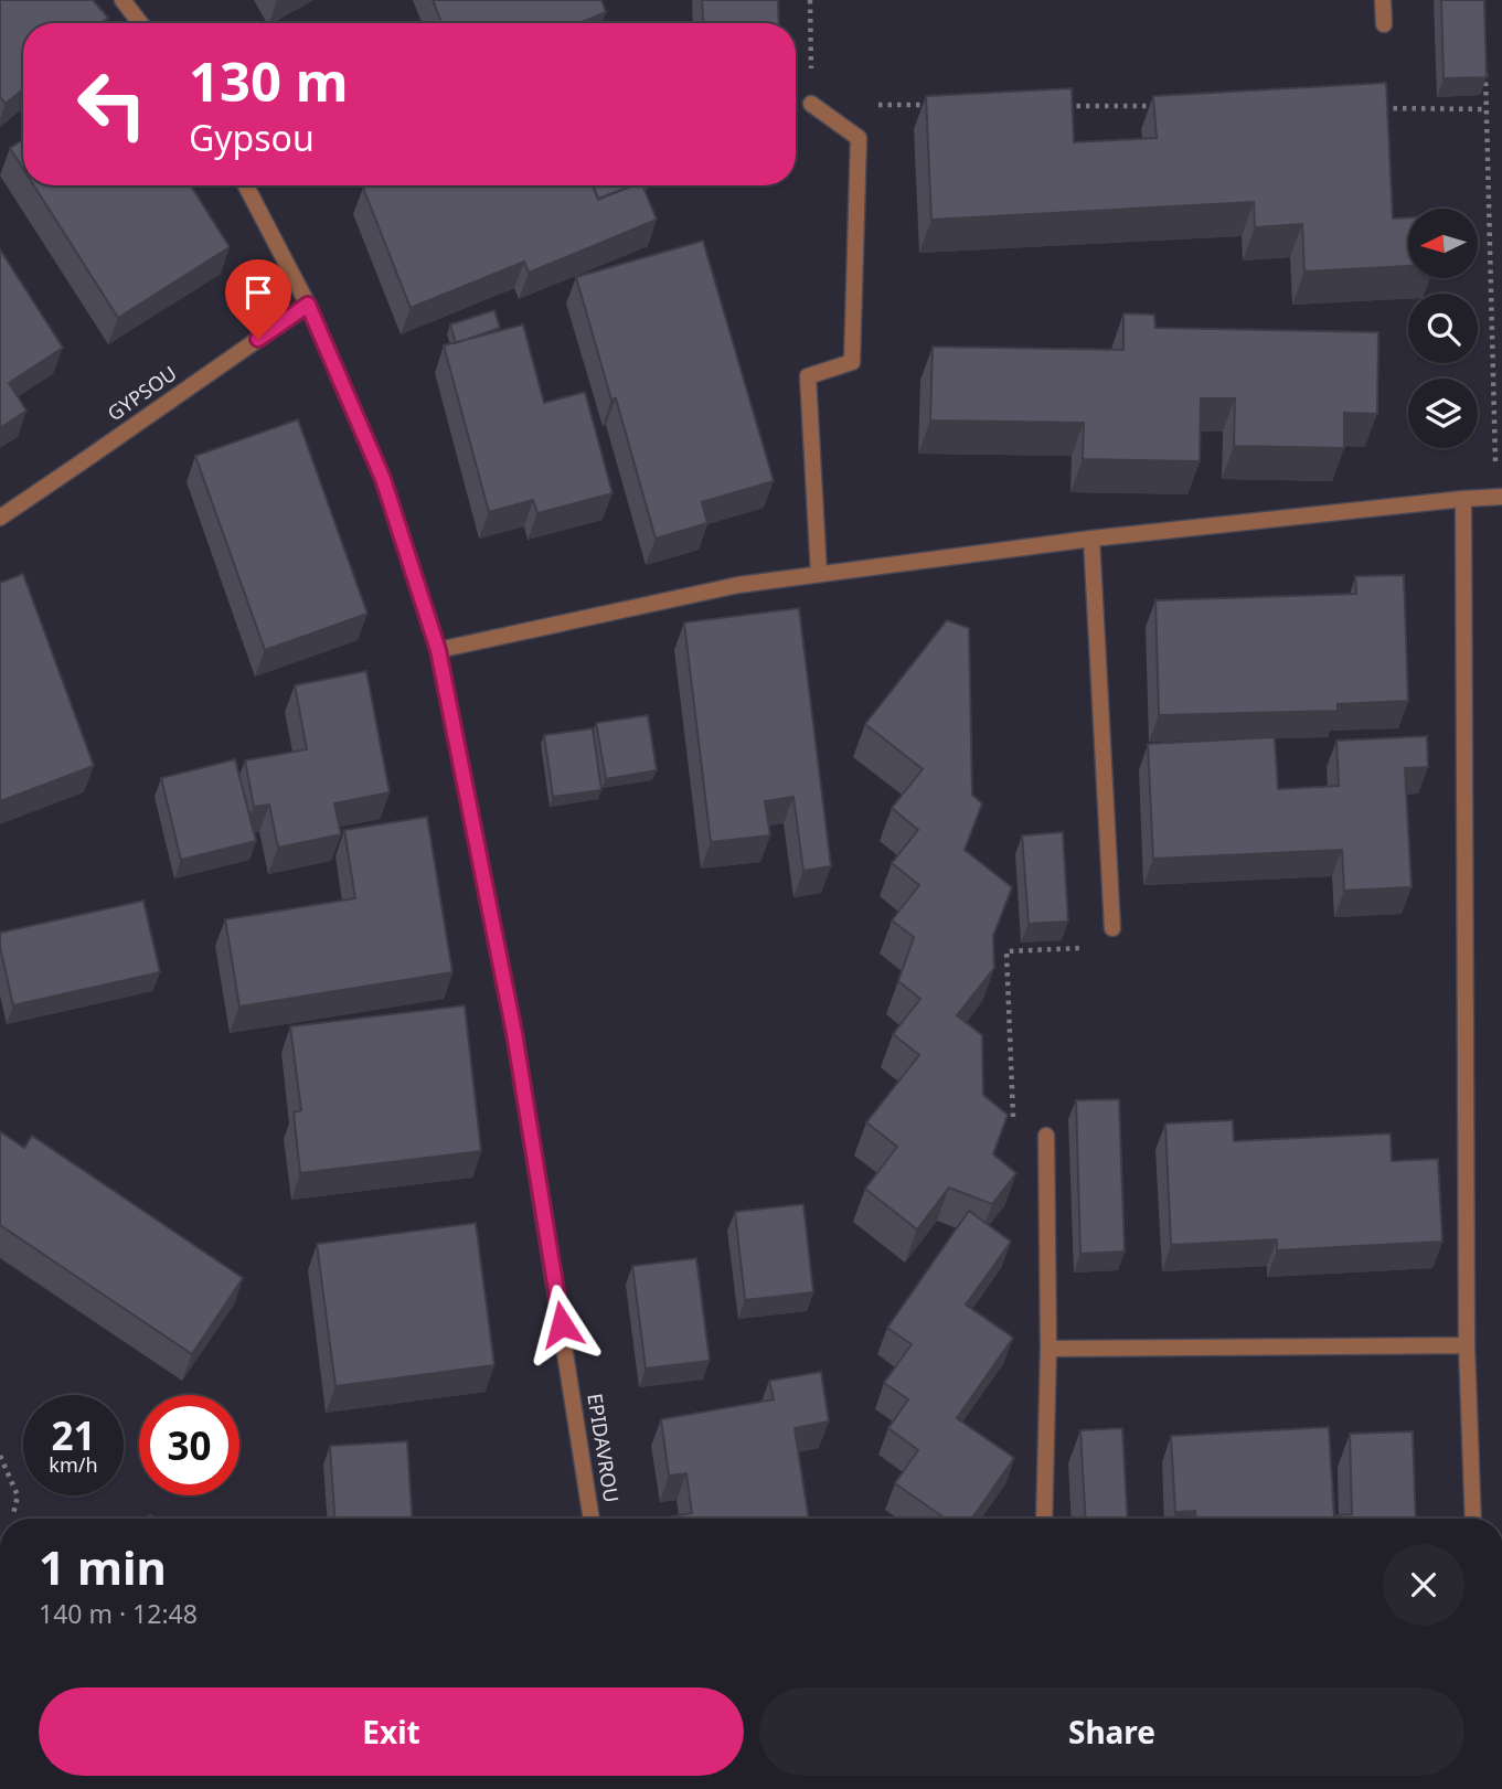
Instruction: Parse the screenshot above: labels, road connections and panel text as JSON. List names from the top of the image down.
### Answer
{
  "streets": {
    "street": ["GYPSOU", "EPIDAVROU"]
  },
  "crossings": [
    ["GYPSOU", "EPIDAVROU"]
  ],
  "north": "left",
  "page": {
    "turn": ["130 m", "Gypsou"],
    "speed": "21 km/h",
    "limit": "30",
    "heading": ["1 min", "140 m · 12:48"],
    "buttons": ["Exit", "Share"]
  }
}
